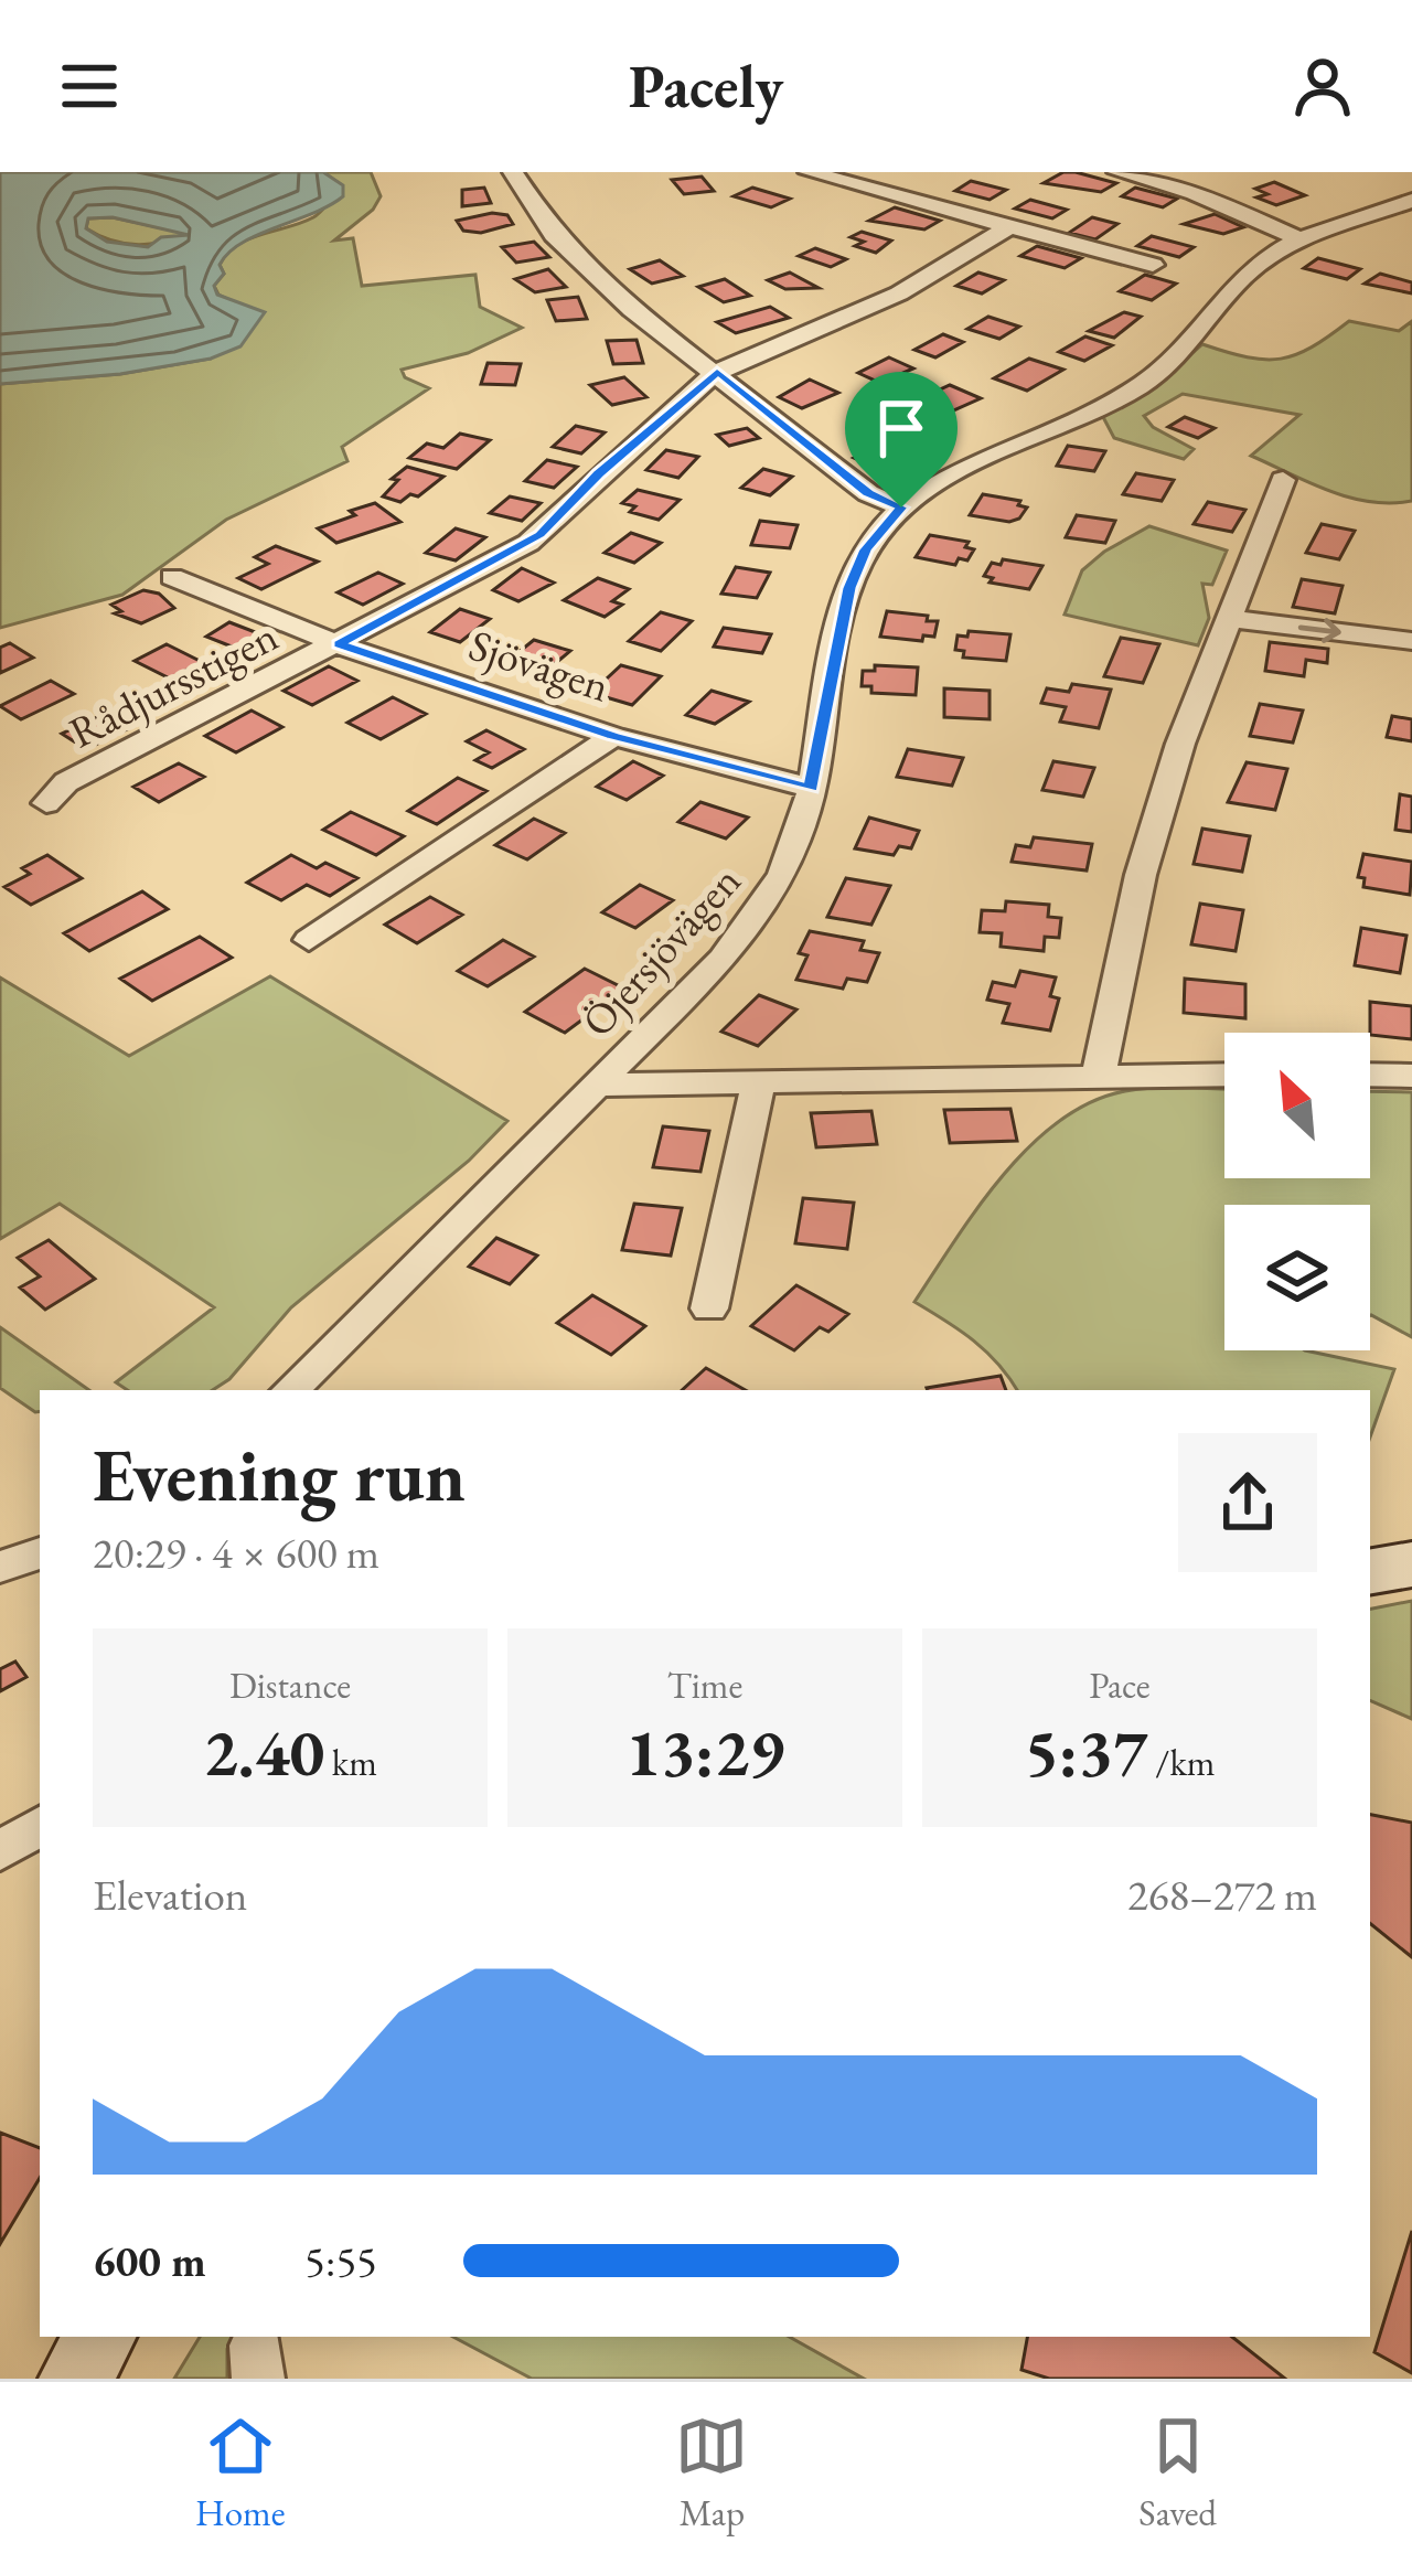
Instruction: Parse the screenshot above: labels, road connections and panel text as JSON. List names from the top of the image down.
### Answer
{
  "streets": {
    "street": ["Sjövägen", "Rådjursstigen", "Öjersjövägen"]
  },
  "crossings": [
    ["Sjövägen", "Rådjursstigen"],
    ["Sjövägen", "Öjersjövägen"]
  ],
  "north": "top left",
  "page": {
    "header": "Pacely",
    "heading": ["Evening run", "20:29 · 4 × 600 m"],
    "stats": [
      ["Distance", "2.40 km"],
      ["Time", "13:29"],
      ["Pace", "5:37 /km"]
    ],
    "chart": ["Elevation", "268–272 m"],
    "list": [
      {
        "name": "600 m",
        "note": "5:55"
      }
    ],
    "tabs": ["Home", "Map", "Saved"]
  }
}
